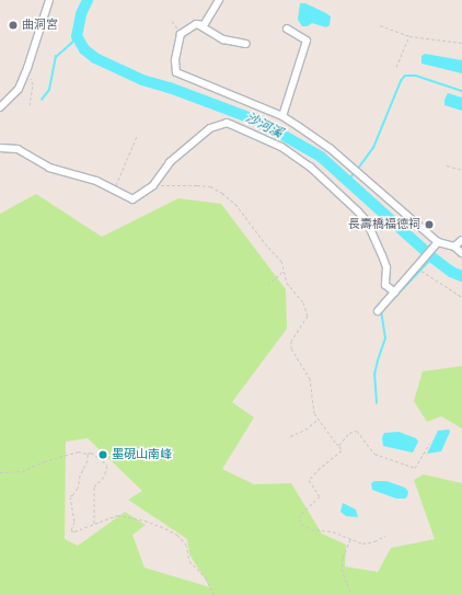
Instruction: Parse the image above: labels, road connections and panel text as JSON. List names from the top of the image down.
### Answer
{
  "water": ["沙河溪"],
  "places": ["曲洞宮", "長壽橋福德祠", "墨硯山南峰"]
}
